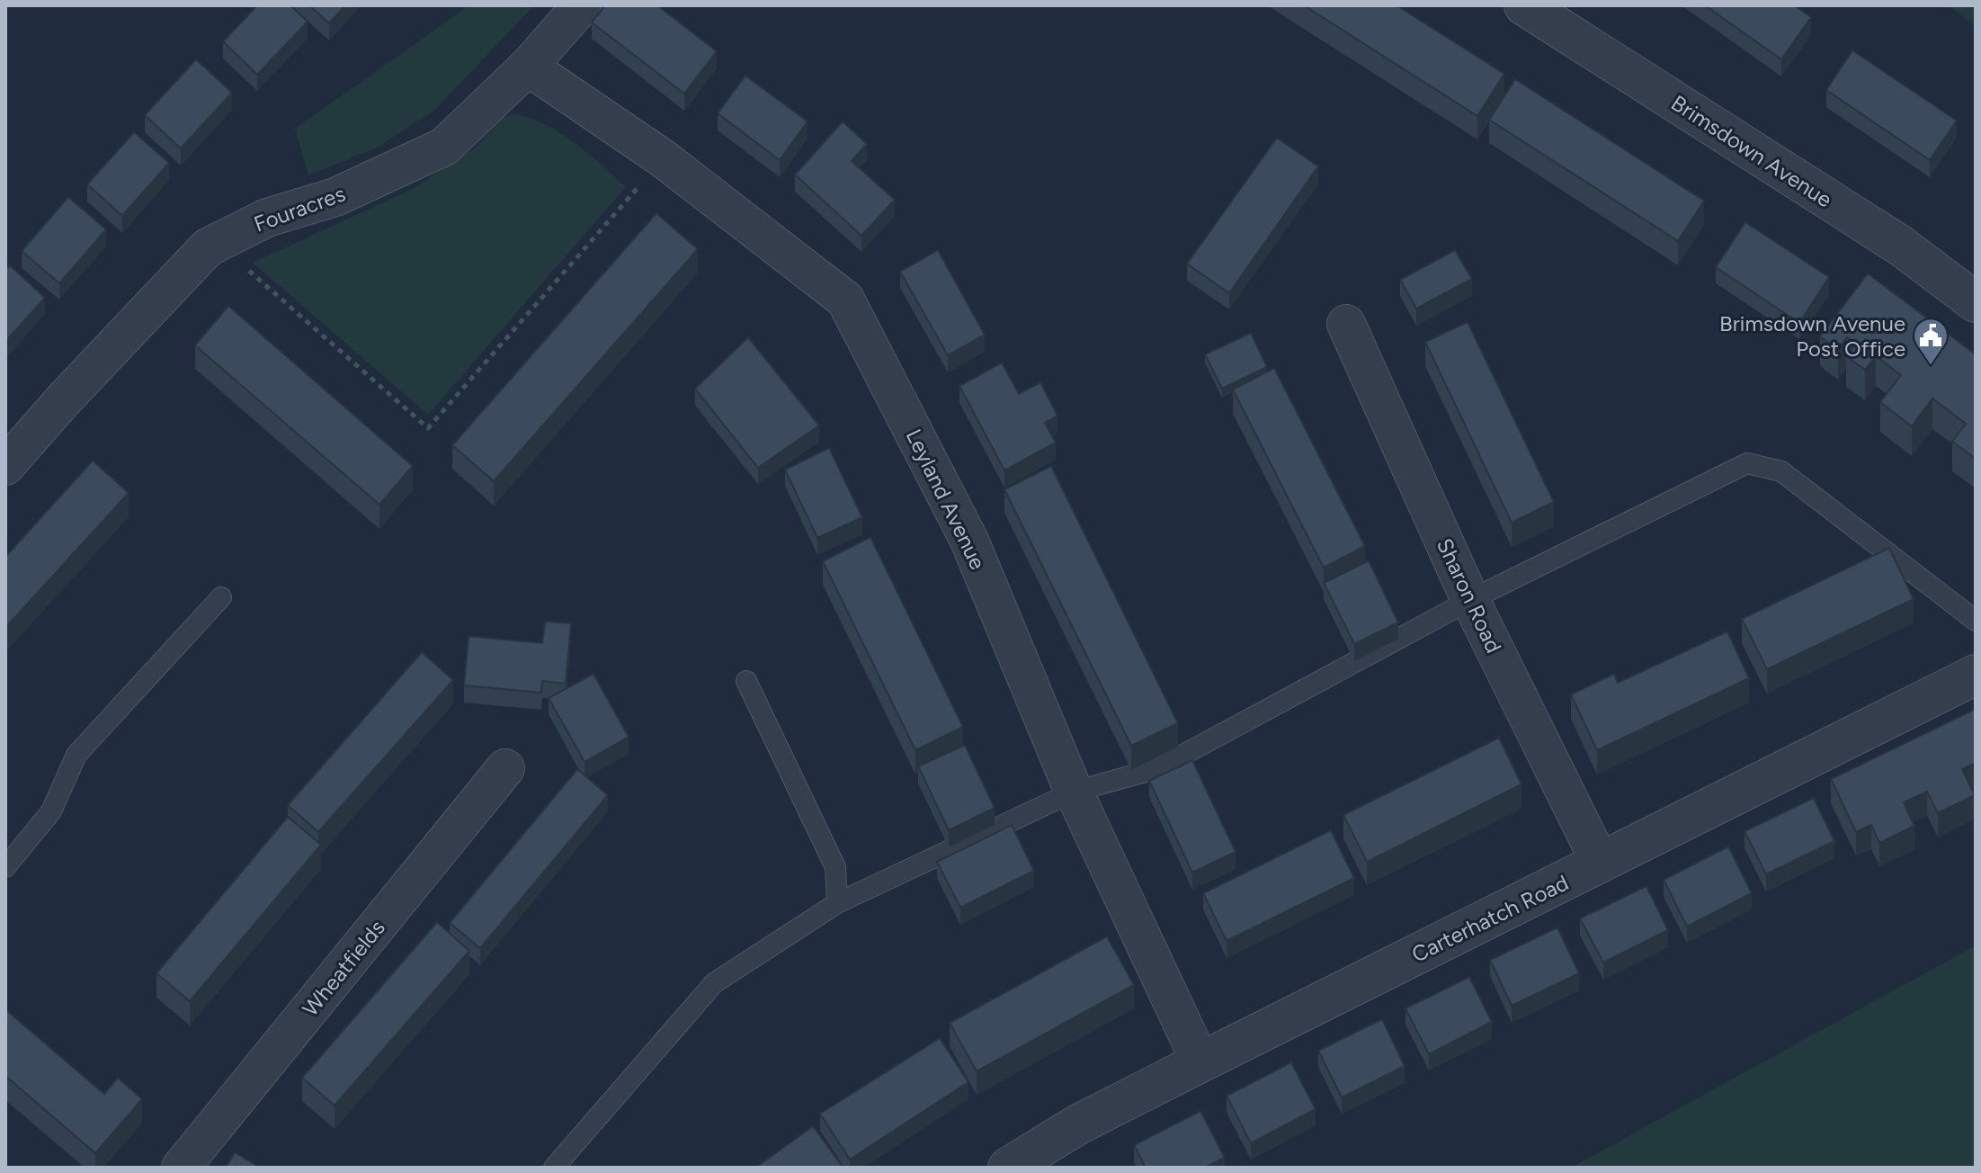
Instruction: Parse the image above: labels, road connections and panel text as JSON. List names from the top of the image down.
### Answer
{
  "streets": {
    "street": [
      "Brimsdown Avenue",
      "Fouracres",
      "Leyland Avenue",
      "Sharon Road",
      "Carterhatch Road",
      "Wheatfields"
    ]
  },
  "crossings": [
    ["Fouracres", "Leyland Avenue"],
    ["Leyland Avenue", "Carterhatch Road"],
    ["Sharon Road", "Carterhatch Road"]
  ],
  "places": {
    "public building": ["Brimsdown Avenue Post Office"]
  }
}
